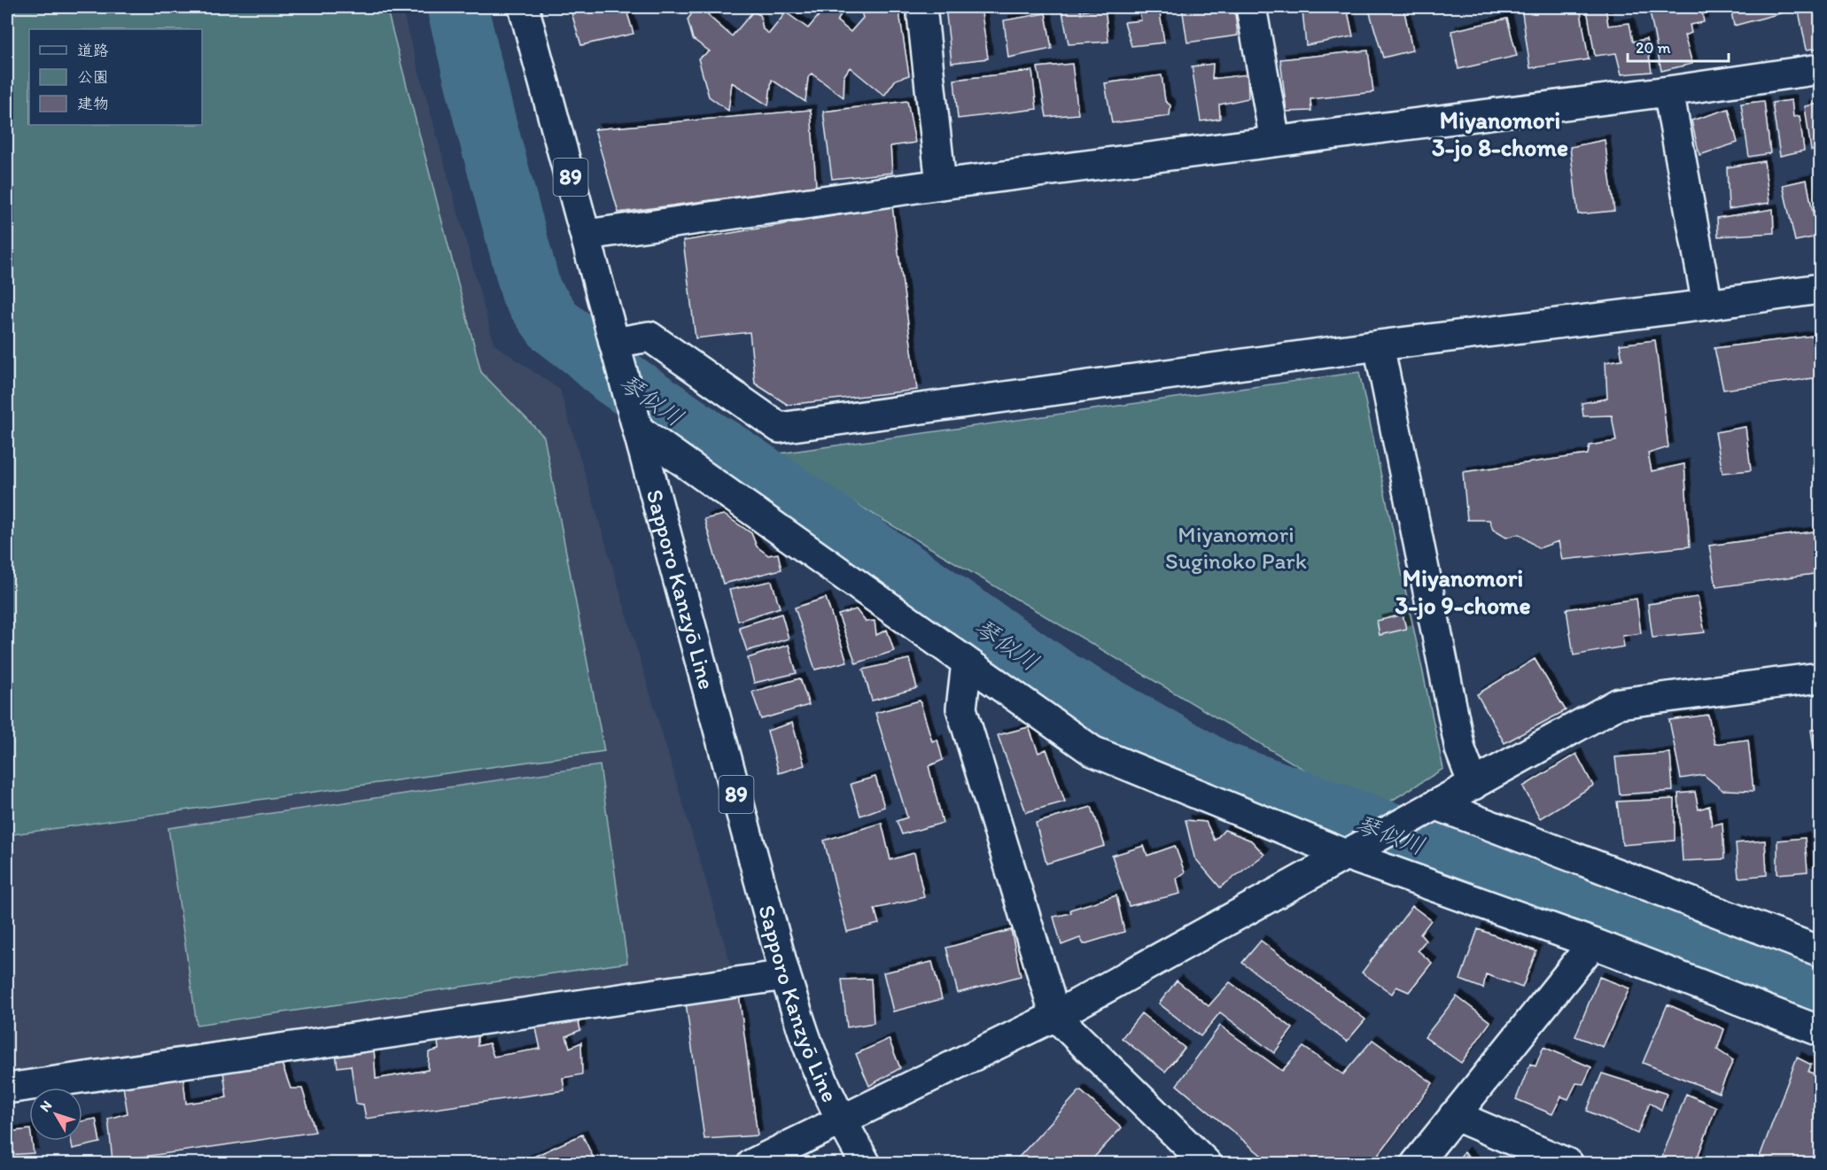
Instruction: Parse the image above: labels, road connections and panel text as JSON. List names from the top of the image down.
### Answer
{
  "streets": {
    "street": ["89", "Sapporo Kanzyō Line"]
  },
  "districts": ["Miyanomori 3-jo 8-chome", "Miyanomori 3-jo 9-chome"],
  "water": ["琴似川"],
  "parks": ["Miyanomori Suginoko Park"],
  "legend": ["道路", "公園", "建物"],
  "scale_bar": "20 m",
  "north": "top left"
}
